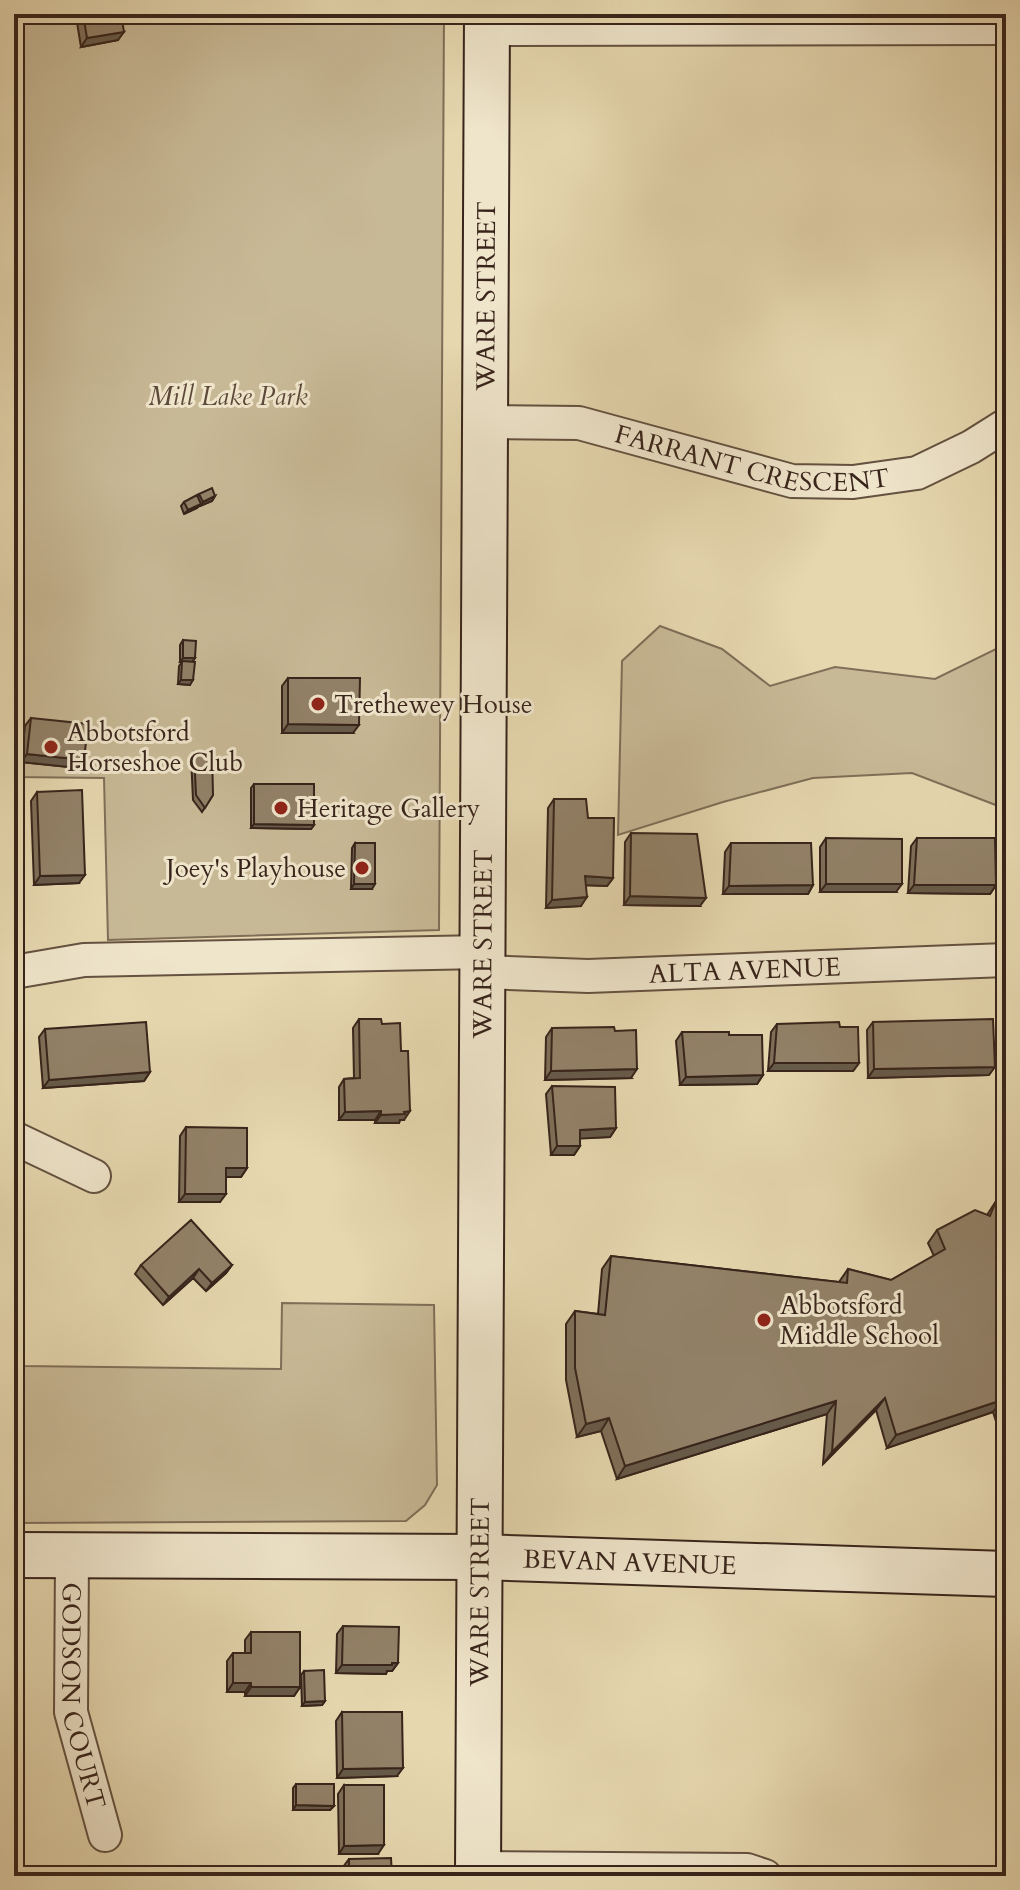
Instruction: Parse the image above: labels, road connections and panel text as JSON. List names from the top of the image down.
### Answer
{
  "streets": {
    "main road": ["WARE STREET", "BEVAN AVENUE"],
    "street": ["FARRANT CRESCENT", "ALTA AVENUE", "GODSON COURT"]
  },
  "crossings": [
    ["WARE STREET", "FARRANT CRESCENT"],
    ["WARE STREET", "ALTA AVENUE"],
    ["WARE STREET", "BEVAN AVENUE"],
    ["BEVAN AVENUE", "GODSON COURT"]
  ],
  "parks": ["Mill Lake Park"],
  "places": [
    "Trethewey House",
    "Abbotsford Horseshoe Club",
    "Heritage Gallery",
    "Joey's Playhouse",
    "Abbotsford Middle School"
  ]
}
